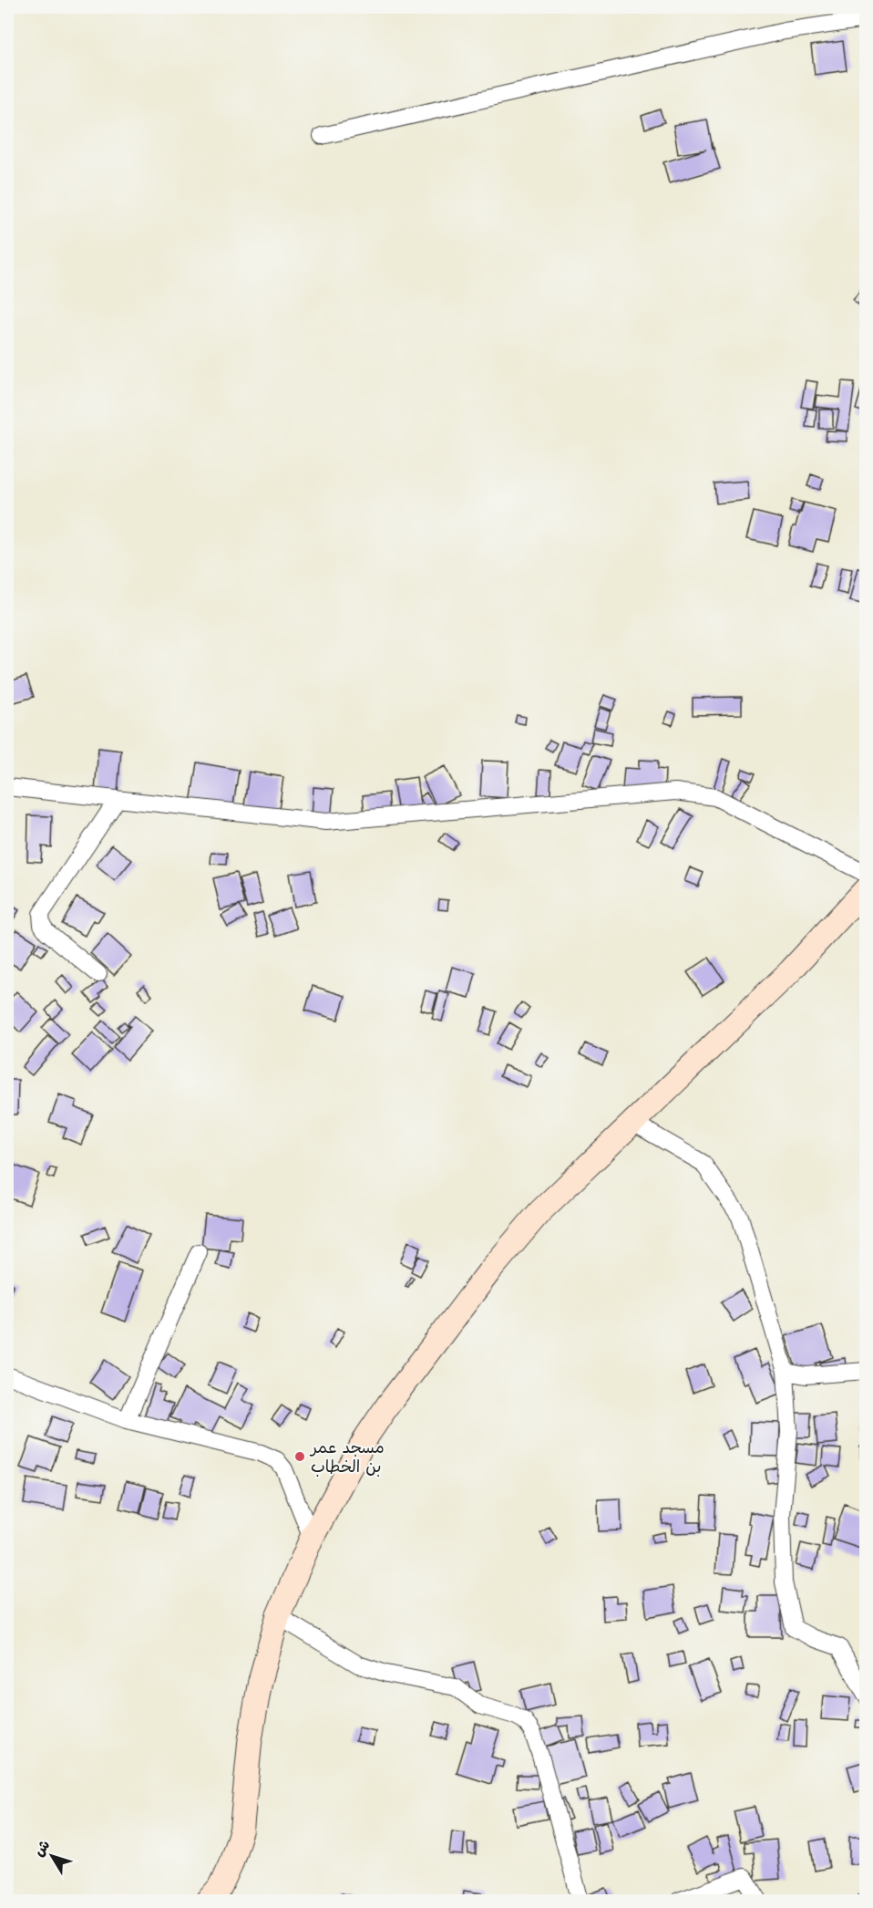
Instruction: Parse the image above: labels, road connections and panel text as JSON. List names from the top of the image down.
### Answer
{
  "places": ["مسجد عمر بن الخطاب"],
  "north": "top left"
}
